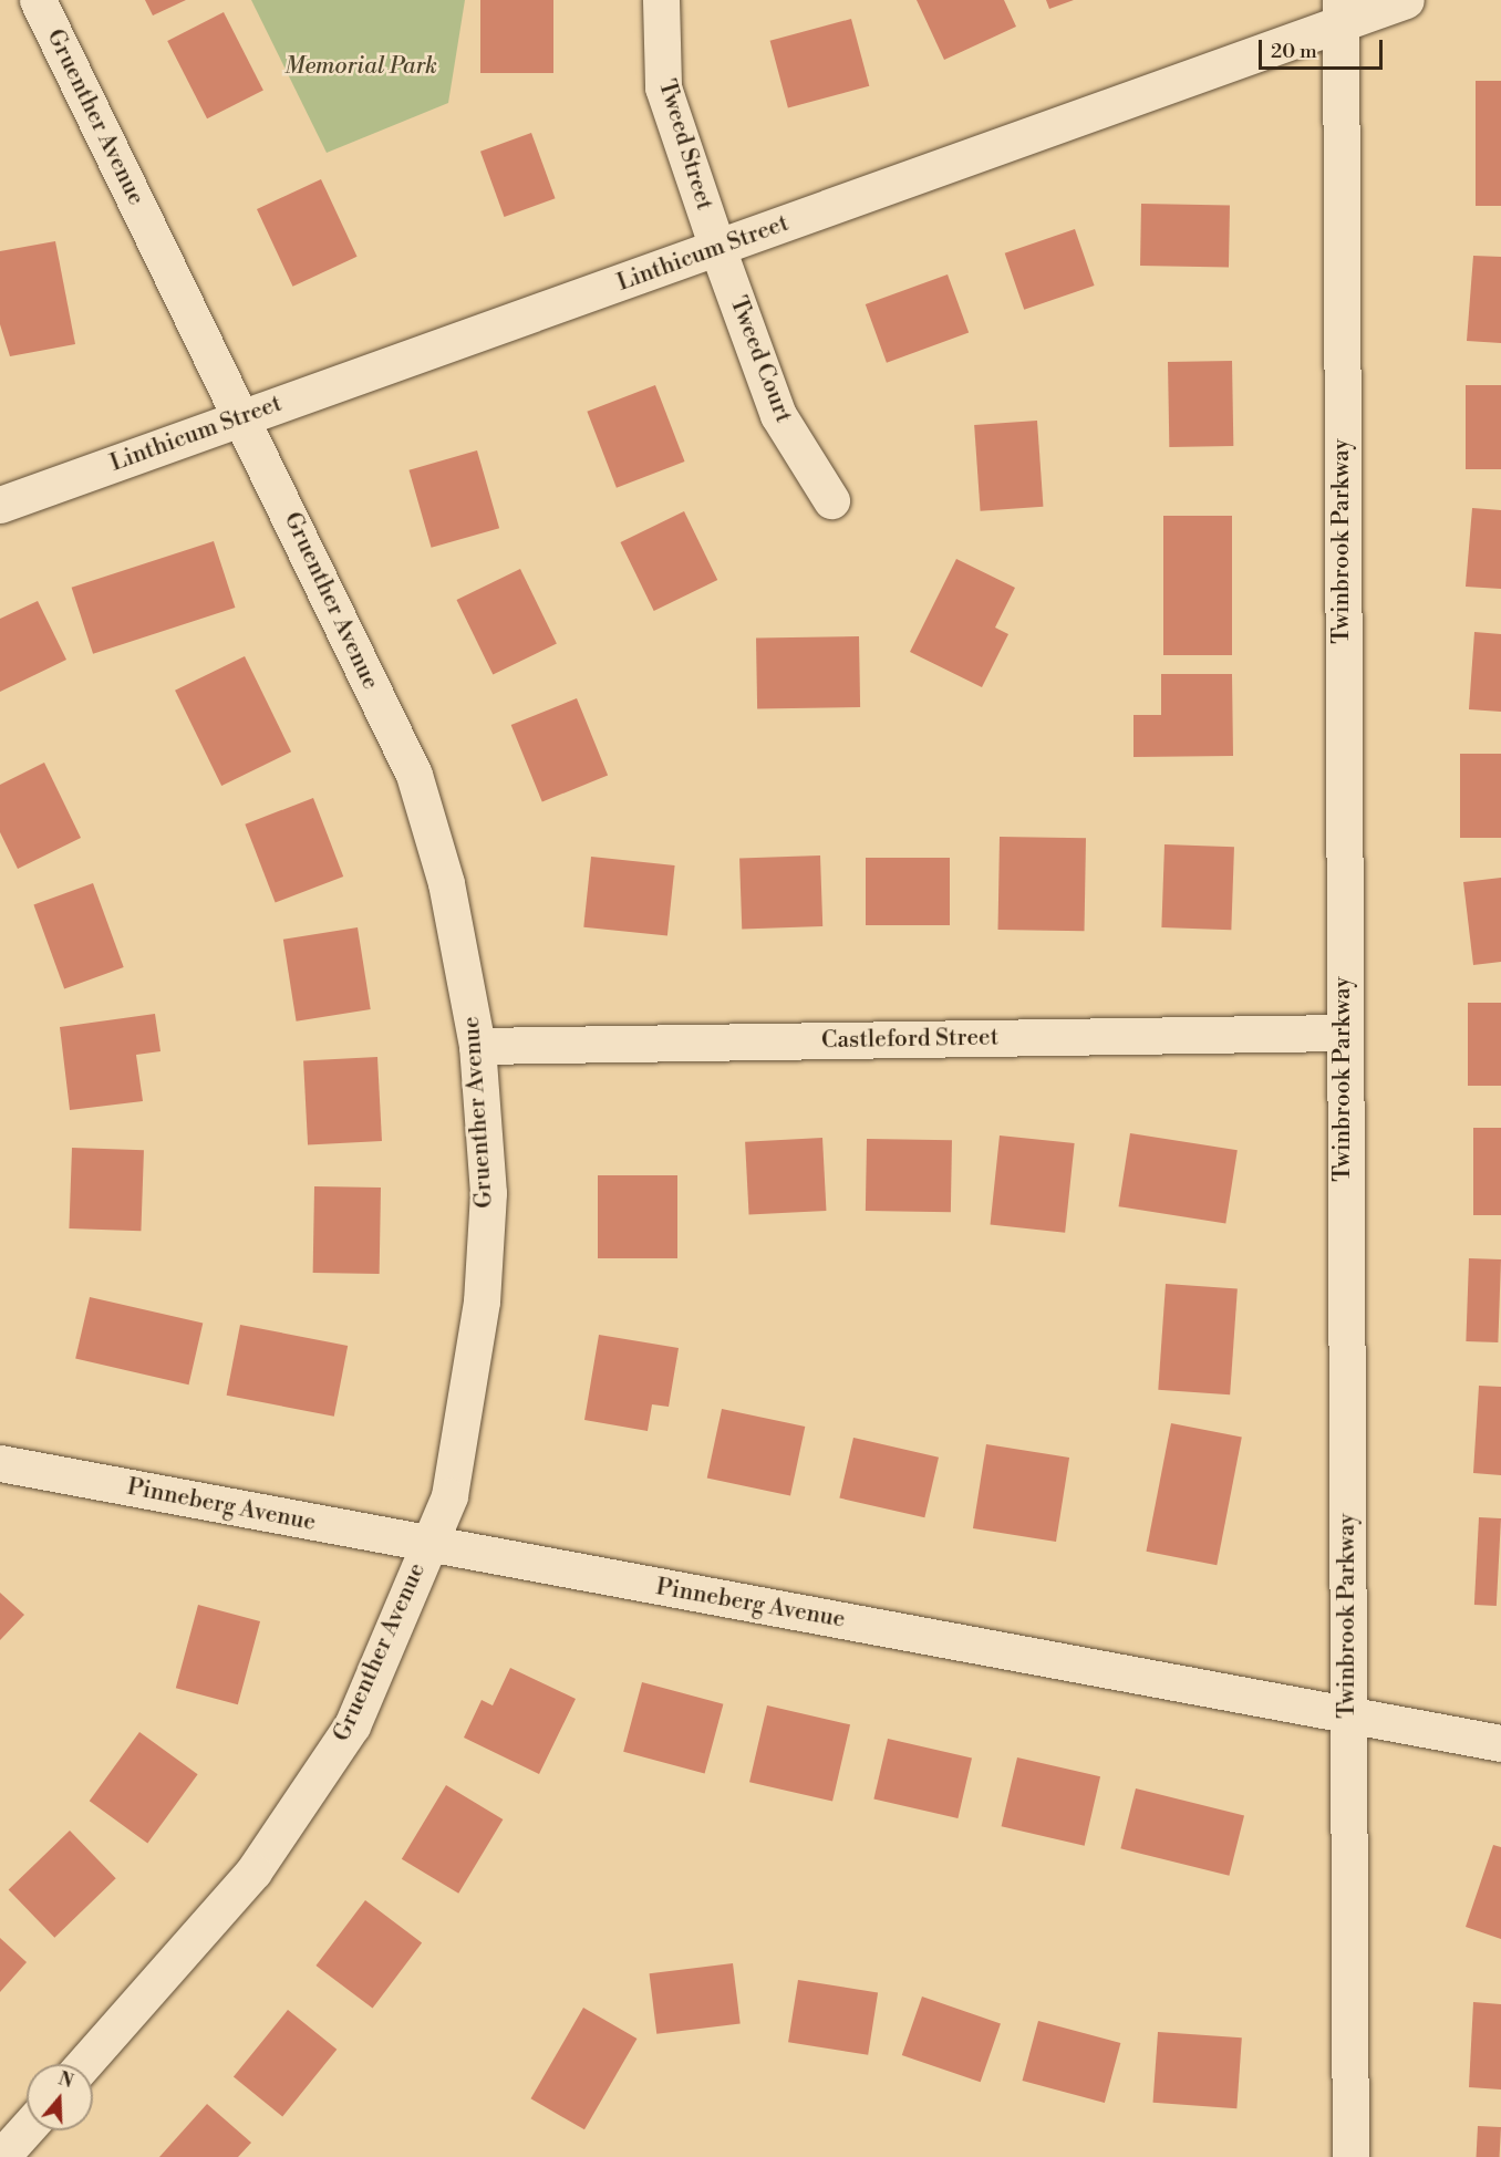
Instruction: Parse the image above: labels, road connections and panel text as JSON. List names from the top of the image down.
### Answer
{
  "streets": {
    "street": [
      "Gruenther Avenue",
      "Tweed Street",
      "Linthicum Street",
      "Tweed Court",
      "Twinbrook Parkway",
      "Castleford Street",
      "Pinneberg Avenue"
    ]
  },
  "crossings": [
    ["Gruenther Avenue", "Linthicum Street"],
    ["Gruenther Avenue", "Castleford Street"],
    ["Gruenther Avenue", "Pinneberg Avenue"],
    ["Tweed Street", "Linthicum Street"],
    ["Tweed Street", "Tweed Court"],
    ["Linthicum Street", "Tweed Court"],
    ["Linthicum Street", "Twinbrook Parkway"],
    ["Twinbrook Parkway", "Castleford Street"],
    ["Twinbrook Parkway", "Pinneberg Avenue"]
  ],
  "parks": ["Memorial Park"],
  "scale_bar": "20 m",
  "north": "top"
}
